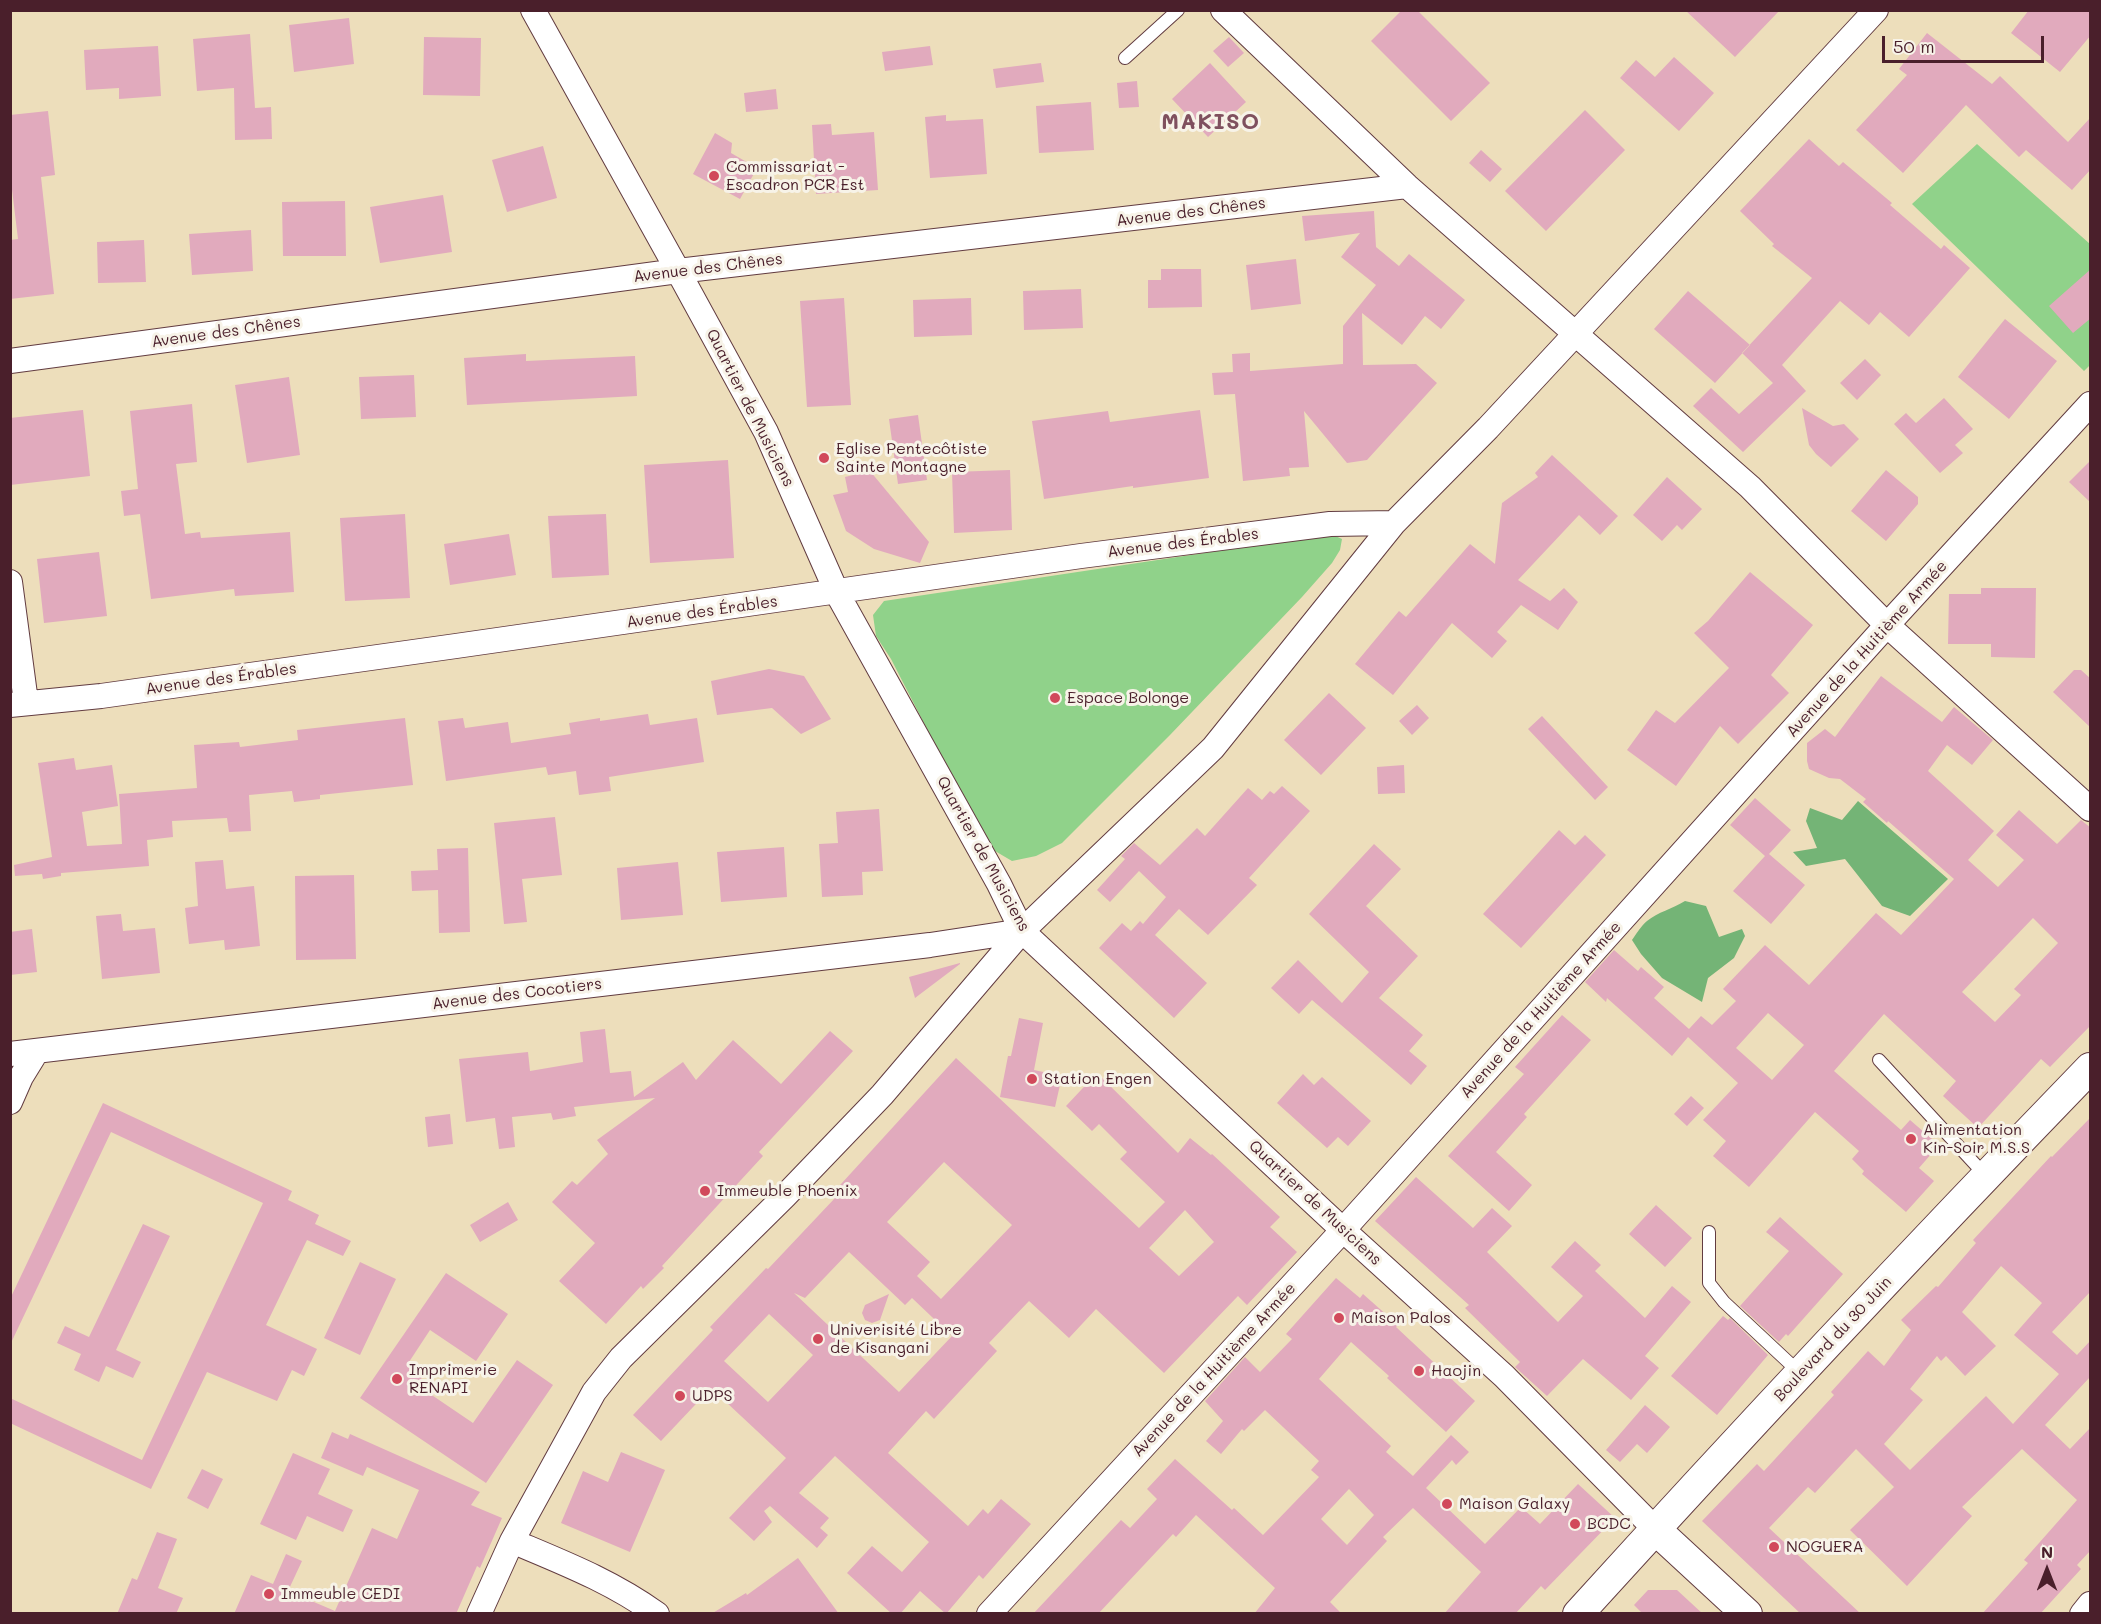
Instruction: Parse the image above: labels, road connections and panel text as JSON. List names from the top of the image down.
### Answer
{
  "streets": {
    "street": [
      "Avenue des Chênes",
      "Quartier de Musiciens",
      "Avenue des Érables",
      "Avenue de la Huitième Armée",
      "Avenue des Cocotiers",
      "Boulevard du 30 Juin"
    ]
  },
  "crossings": [
    ["Avenue des Chênes", "Quartier de Musiciens"],
    ["Quartier de Musiciens", "Avenue des Érables"],
    ["Quartier de Musiciens", "Avenue de la Huitième Armée"],
    ["Quartier de Musiciens", "Avenue des Cocotiers"],
    ["Quartier de Musiciens", "Boulevard du 30 Juin"]
  ],
  "districts": ["MAKISO"],
  "places": [
    "Commissariat - Escadron PCR Est",
    "Eglise Pentecôtiste Sainte Montagne",
    "Espace Bolonge",
    "Station Engen",
    "Alimentation Kin-Soir M.S.S",
    "Immeuble Phoenix",
    "Maison Palos",
    "Univerisité Libre de Kisangani",
    "Haojin",
    "Imprimerie RENAPI",
    "UDPS",
    "Maison Galaxy",
    "BCDC",
    "NOGUERA",
    "Immeuble CEDI"
  ],
  "scale_bar": "50 m",
  "north": "top"
}
